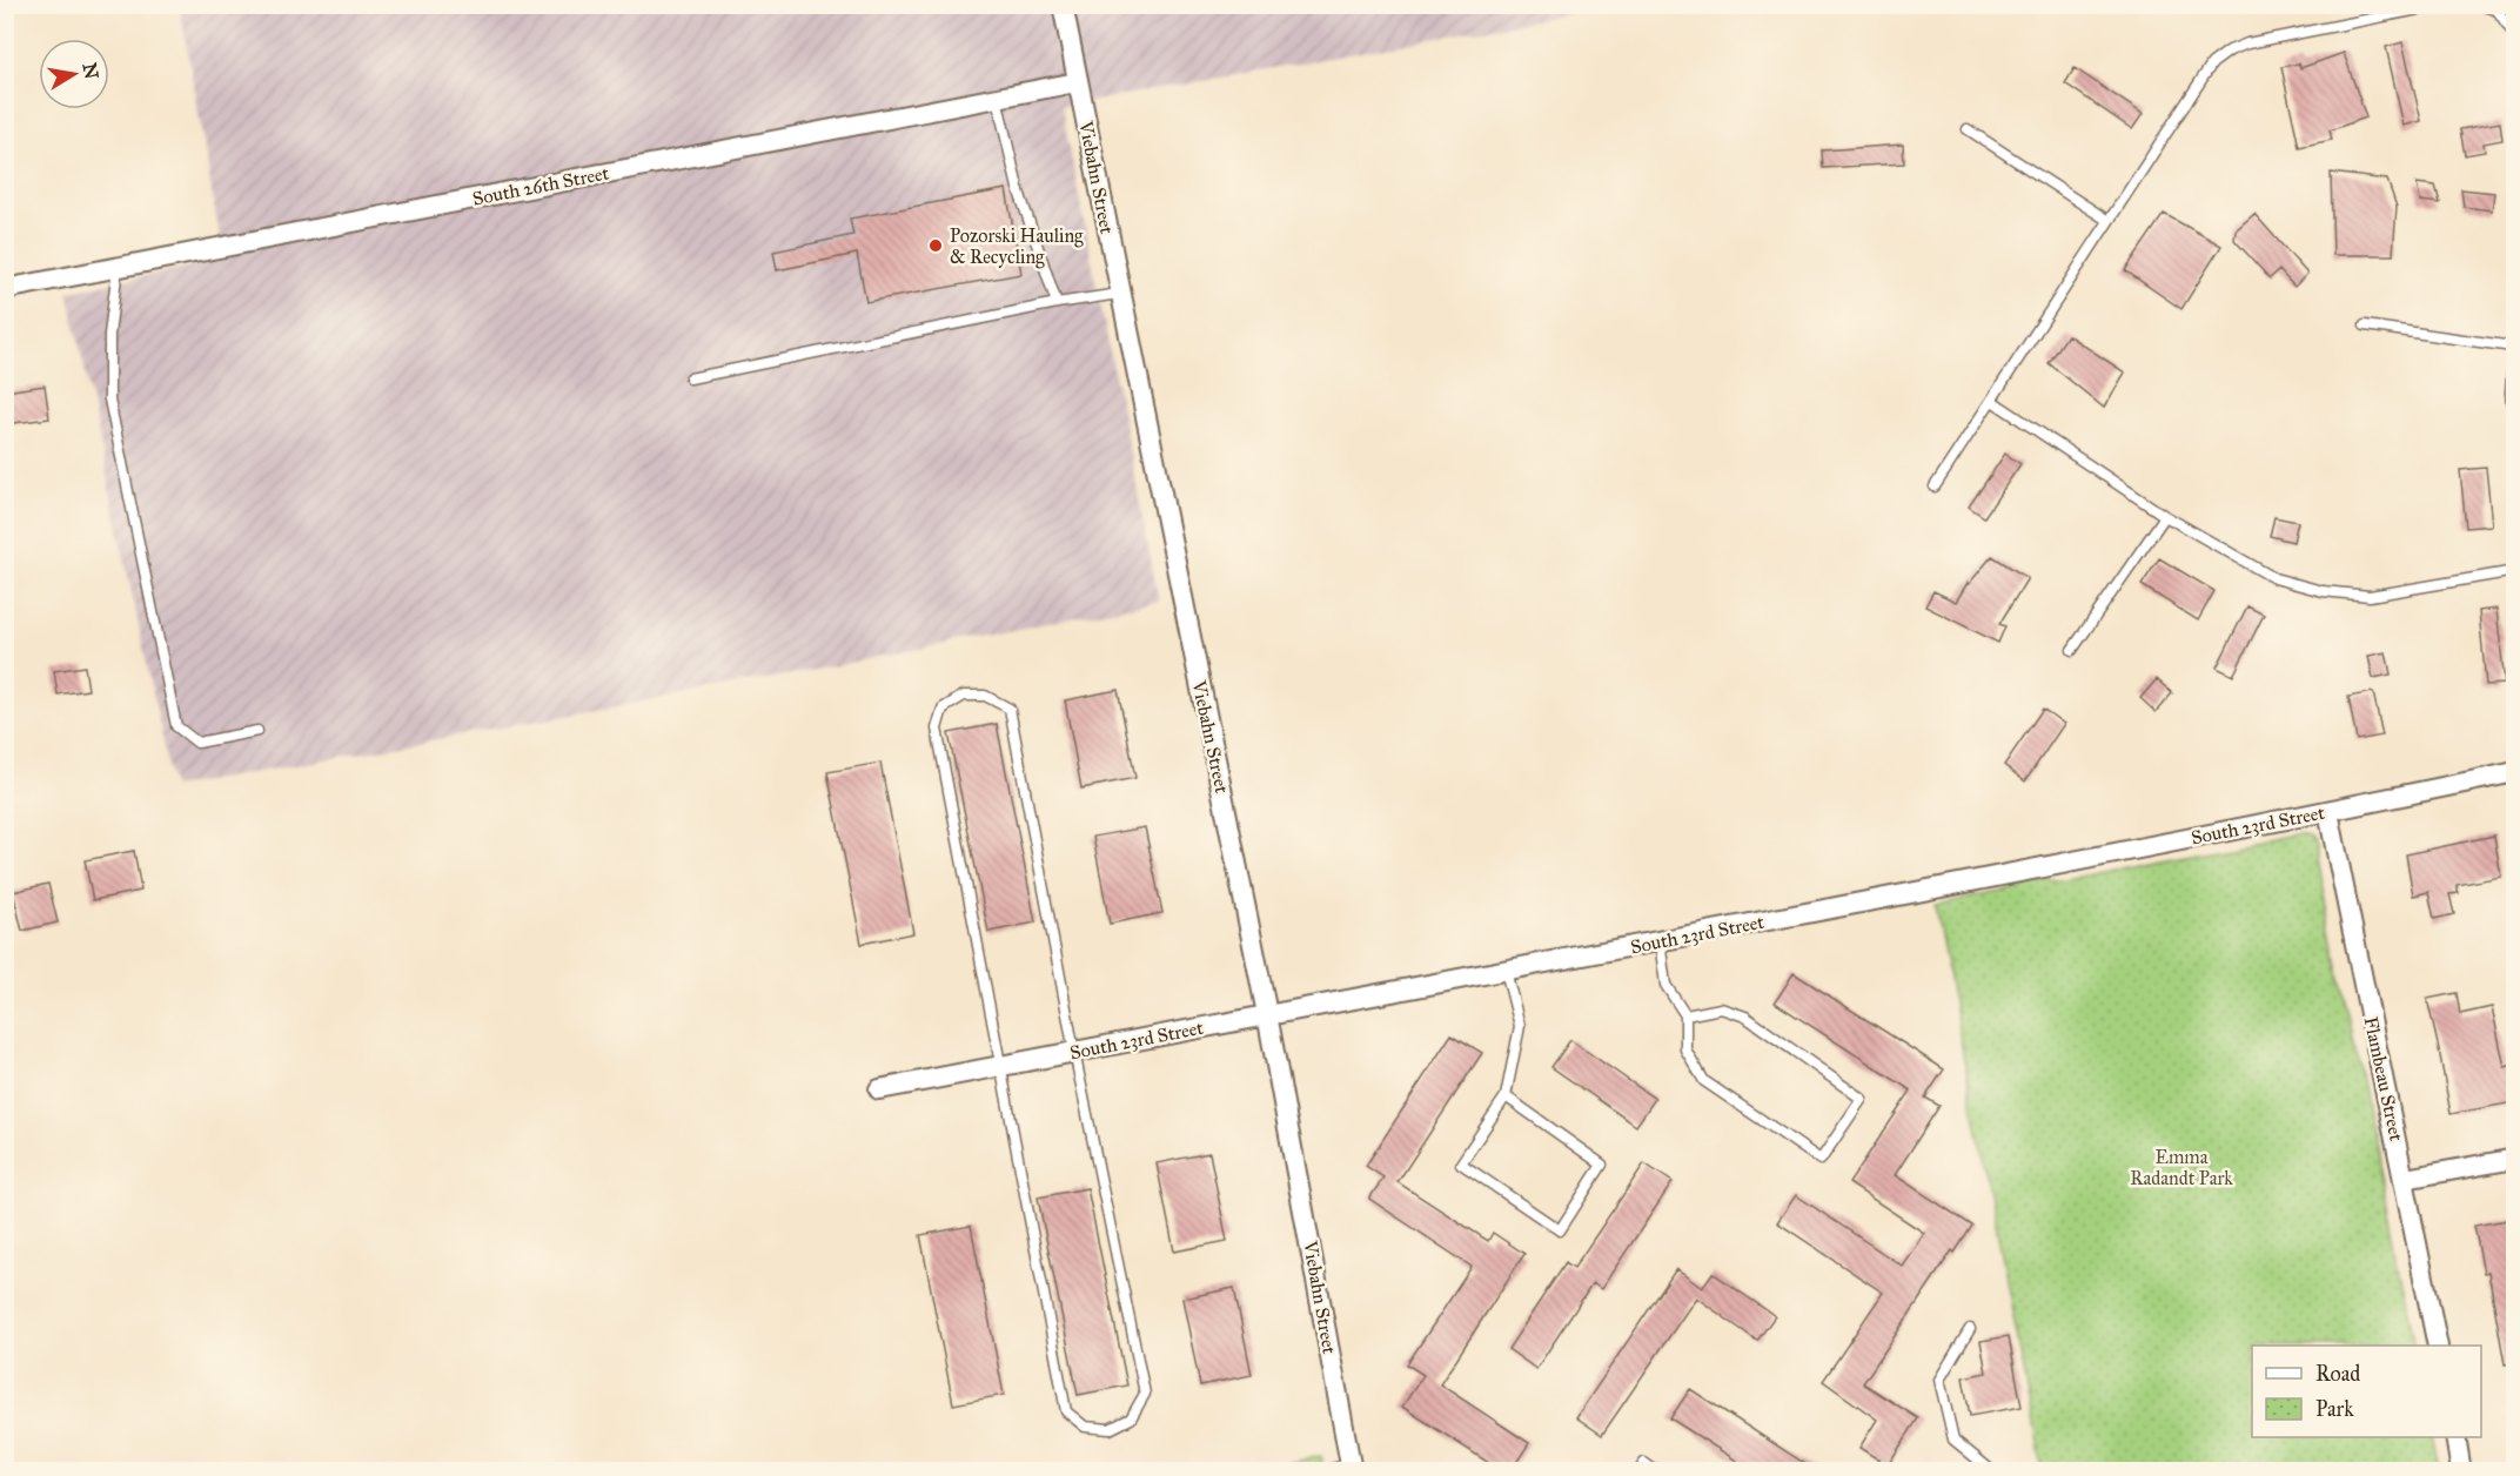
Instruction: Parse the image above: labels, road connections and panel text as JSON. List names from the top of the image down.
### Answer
{
  "streets": {
    "street": [
      "Viebahn Street",
      "South 26th Street",
      "South 23rd Street",
      "Flambeau Street"
    ]
  },
  "crossings": [
    ["Viebahn Street", "South 26th Street"],
    ["Viebahn Street", "South 23rd Street"],
    ["South 23rd Street", "Flambeau Street"]
  ],
  "parks": ["Emma Radandt Park"],
  "places": ["Pozorski Hauling & Recycling"],
  "legend": ["Road", "Park"],
  "north": "right"
}
